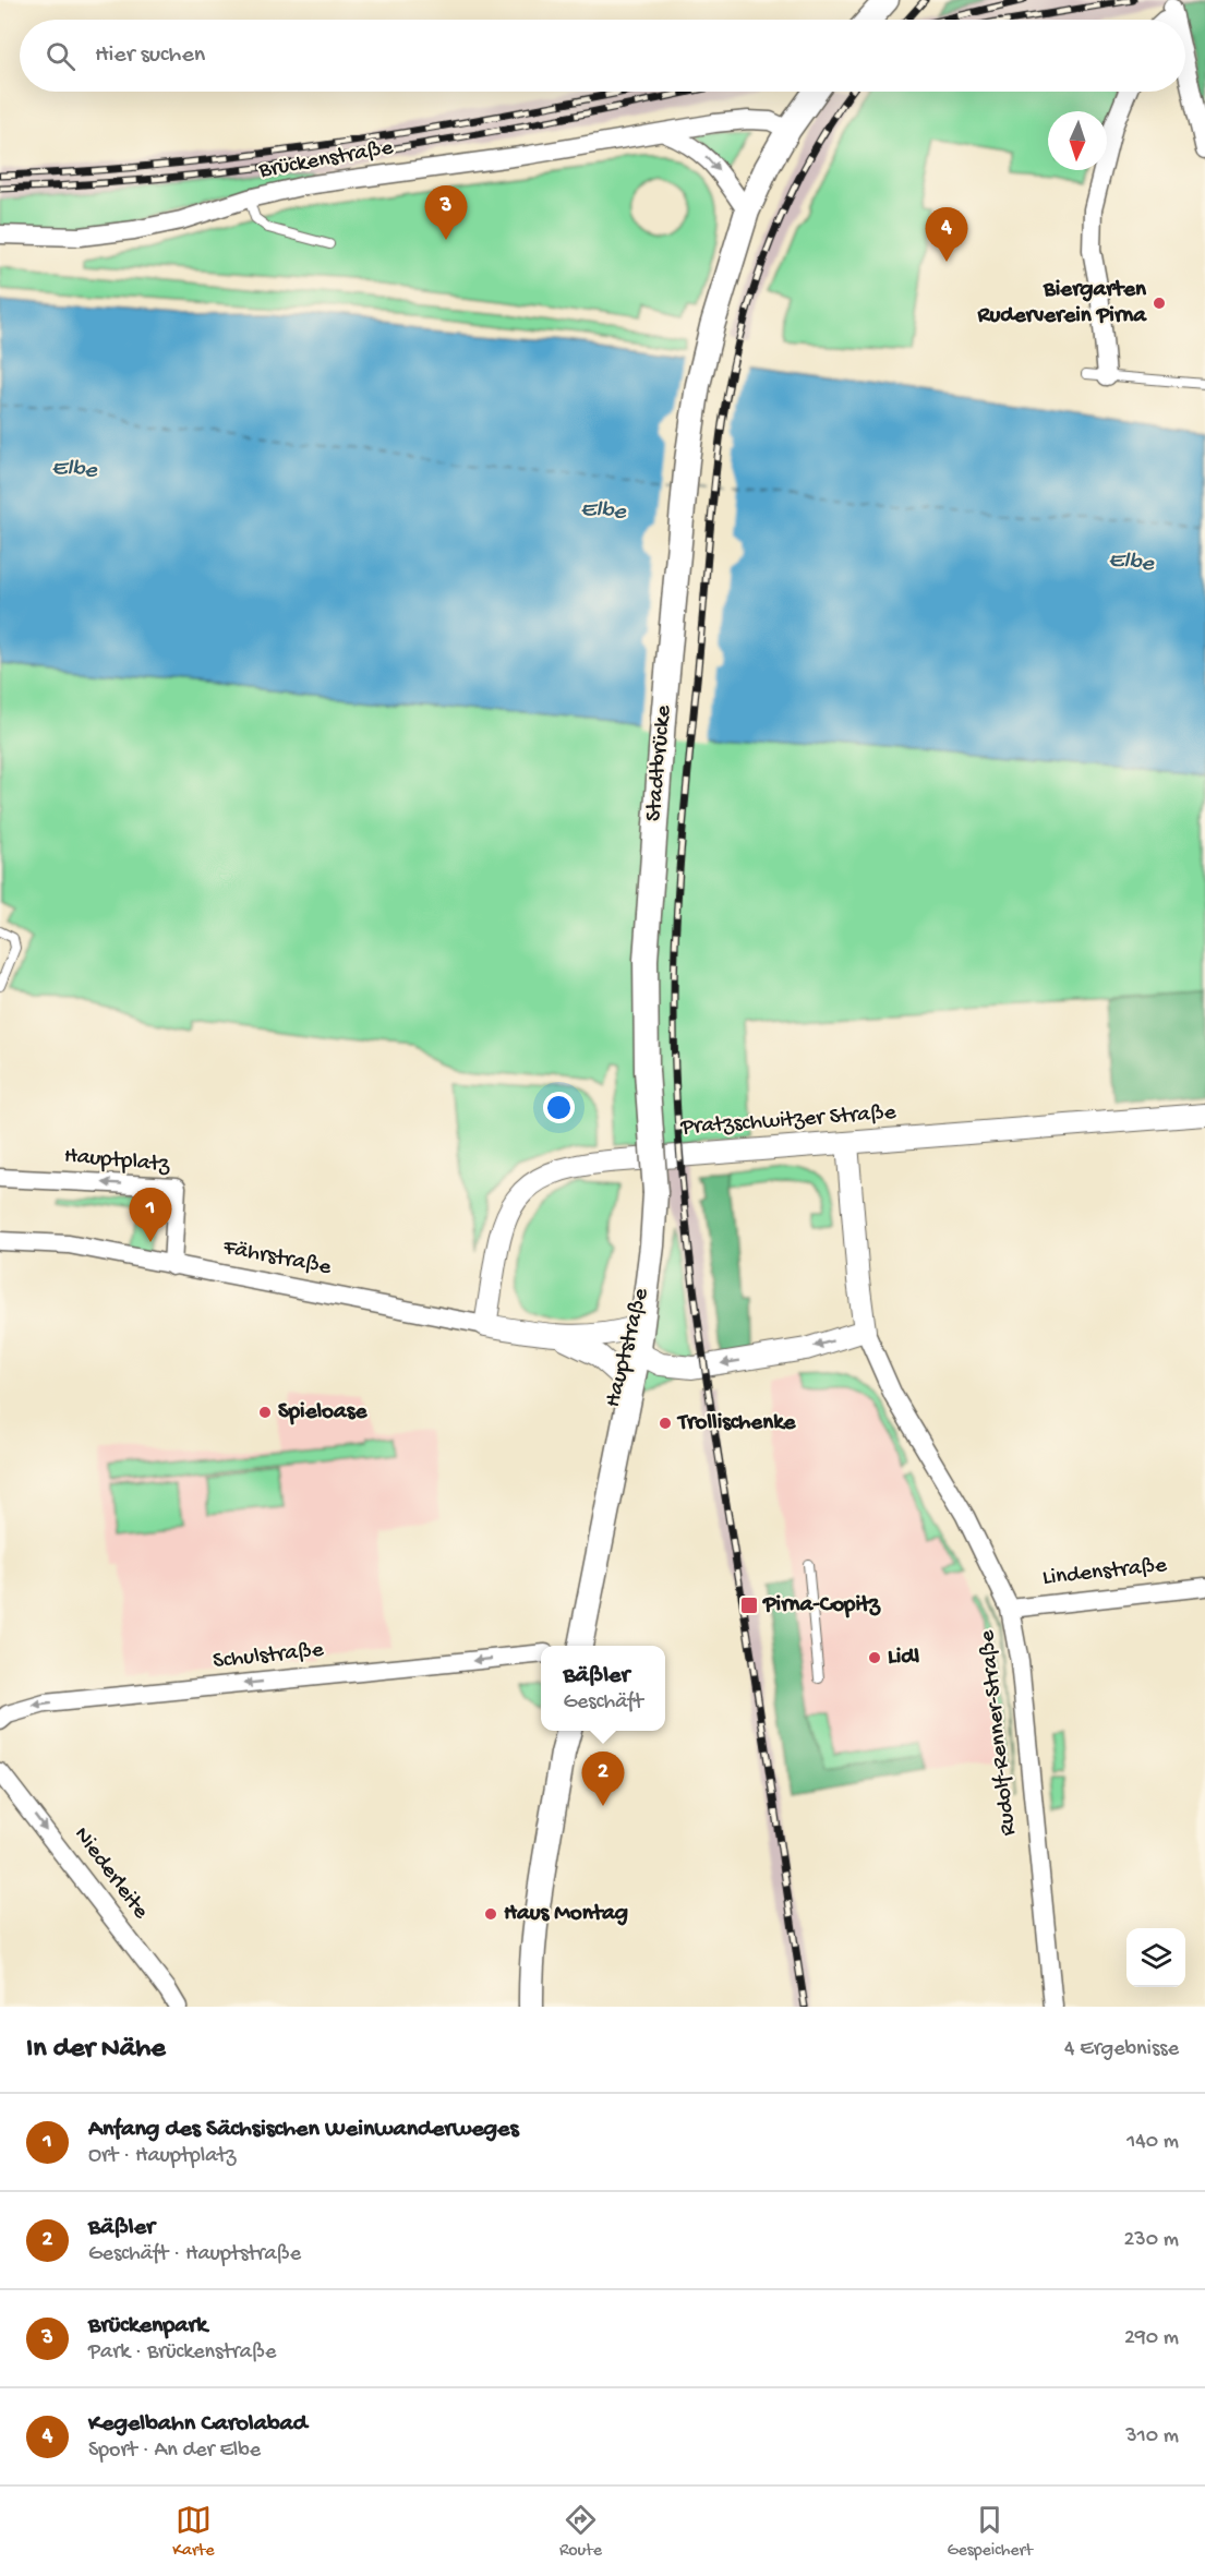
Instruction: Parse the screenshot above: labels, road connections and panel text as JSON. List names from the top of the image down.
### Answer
{
  "streets": {
    "main road": ["Stadtbrücke", "Hauptstraße"],
    "street": [
      "Brückenstraße",
      "Pratzschwitzer Straße",
      "Hauptplatz",
      "Fährstraße",
      "Lindenstraße",
      "Schulstraße",
      "Rudolf-Renner-Straße",
      "Niederleite"
    ]
  },
  "crossings": [
    ["Brückenstraße", "Stadtbrücke"],
    ["Stadtbrücke", "Hauptstraße"],
    ["Pratzschwitzer Straße", "Fährstraße"],
    ["Pratzschwitzer Straße", "Rudolf-Renner-Straße"],
    ["Hauptplatz", "Fährstraße"],
    ["Lindenstraße", "Rudolf-Renner-Straße"]
  ],
  "one_way": ["Schulstraße", "Niederleite"],
  "water": ["Elbe"],
  "places": {
    "other": [
      "Biergarten Ruderverein Pirna",
      "Spieloase",
      "Trollischenke",
      "Lidl",
      "Haus Montag"
    ],
    "transit": ["Pirna-Copitz"]
  },
  "north": "bottom",
  "page": {
    "search": "Hier suchen",
    "pins": [
      "3",
      "4",
      "1",
      "2"
    ],
    "popup": ["Bäßler", "Geschäft"],
    "heading": ["In der Nähe", "4 Ergebnisse"],
    "list": [
      {
        "mark": "1",
        "name": "Anfang des Sächsischen Weinwanderweges",
        "note": "Ort · Hauptplatz",
        "value": "140 m"
      },
      {
        "mark": "2",
        "name": "Bäßler",
        "note": "Geschäft · Hauptstraße",
        "value": "230 m"
      },
      {
        "mark": "3",
        "name": "Brückenpark",
        "note": "Park · Brückenstraße",
        "value": "290 m"
      },
      {
        "mark": "4",
        "name": "Kegelbahn Carolabad",
        "note": "Sport · An der Elbe",
        "value": "310 m"
      }
    ],
    "nav": ["Karte", "Route", "Gespeichert"]
  }
}
